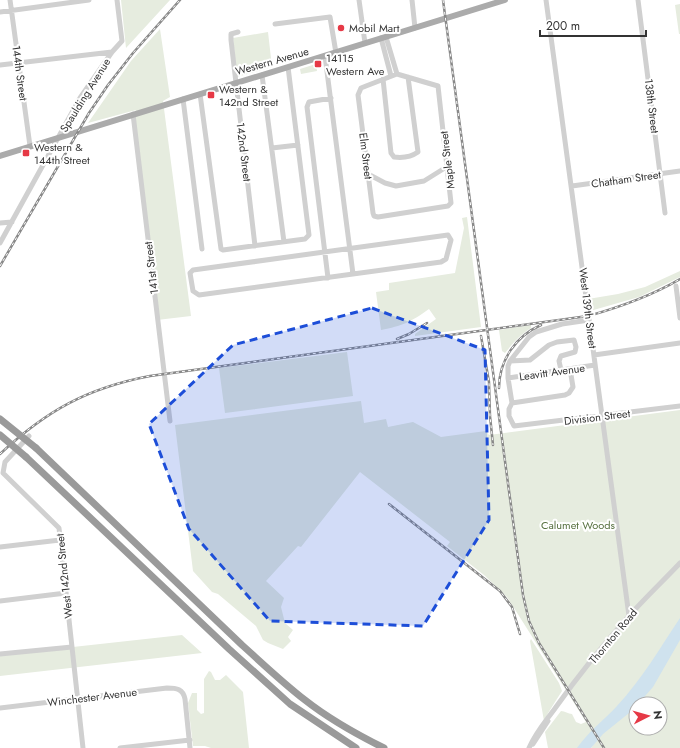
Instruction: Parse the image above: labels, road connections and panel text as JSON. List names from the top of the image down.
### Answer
{
  "streets": {
    "main road": ["Western Avenue"],
    "street": [
      "144th Street",
      "Spaulding Avenue",
      "138th Street",
      "142nd Street",
      "Elm Street",
      "Maple Street",
      "Chatham Street",
      "141st Street",
      "West 139th Street",
      "Leavitt Avenue",
      "Division Street",
      "West 142nd Street",
      "Thornton Road",
      "Winchester Avenue"
    ]
  },
  "crossings": [
    ["Western Avenue", "144th Street"],
    ["Western Avenue", "Spaulding Avenue"],
    ["Western Avenue", "142nd Street"],
    ["Western Avenue", "141st Street"],
    ["138th Street", "Chatham Street"],
    ["Elm Street", "Maple Street"],
    ["Chatham Street", "West 139th Street"],
    ["West 139th Street", "Leavitt Avenue"],
    ["West 139th Street", "Division Street"],
    ["West 139th Street", "Thornton Road"],
    ["West 142nd Street", "Winchester Avenue"]
  ],
  "parks": ["Calumet Woods"],
  "places": {
    "other": ["Mobil Mart"],
    "transit": ["14115 Western Ave", "Western & 142nd Street", "Western & 144th Street"]
  },
  "scale_bar": "200 m",
  "north": "right"
}
